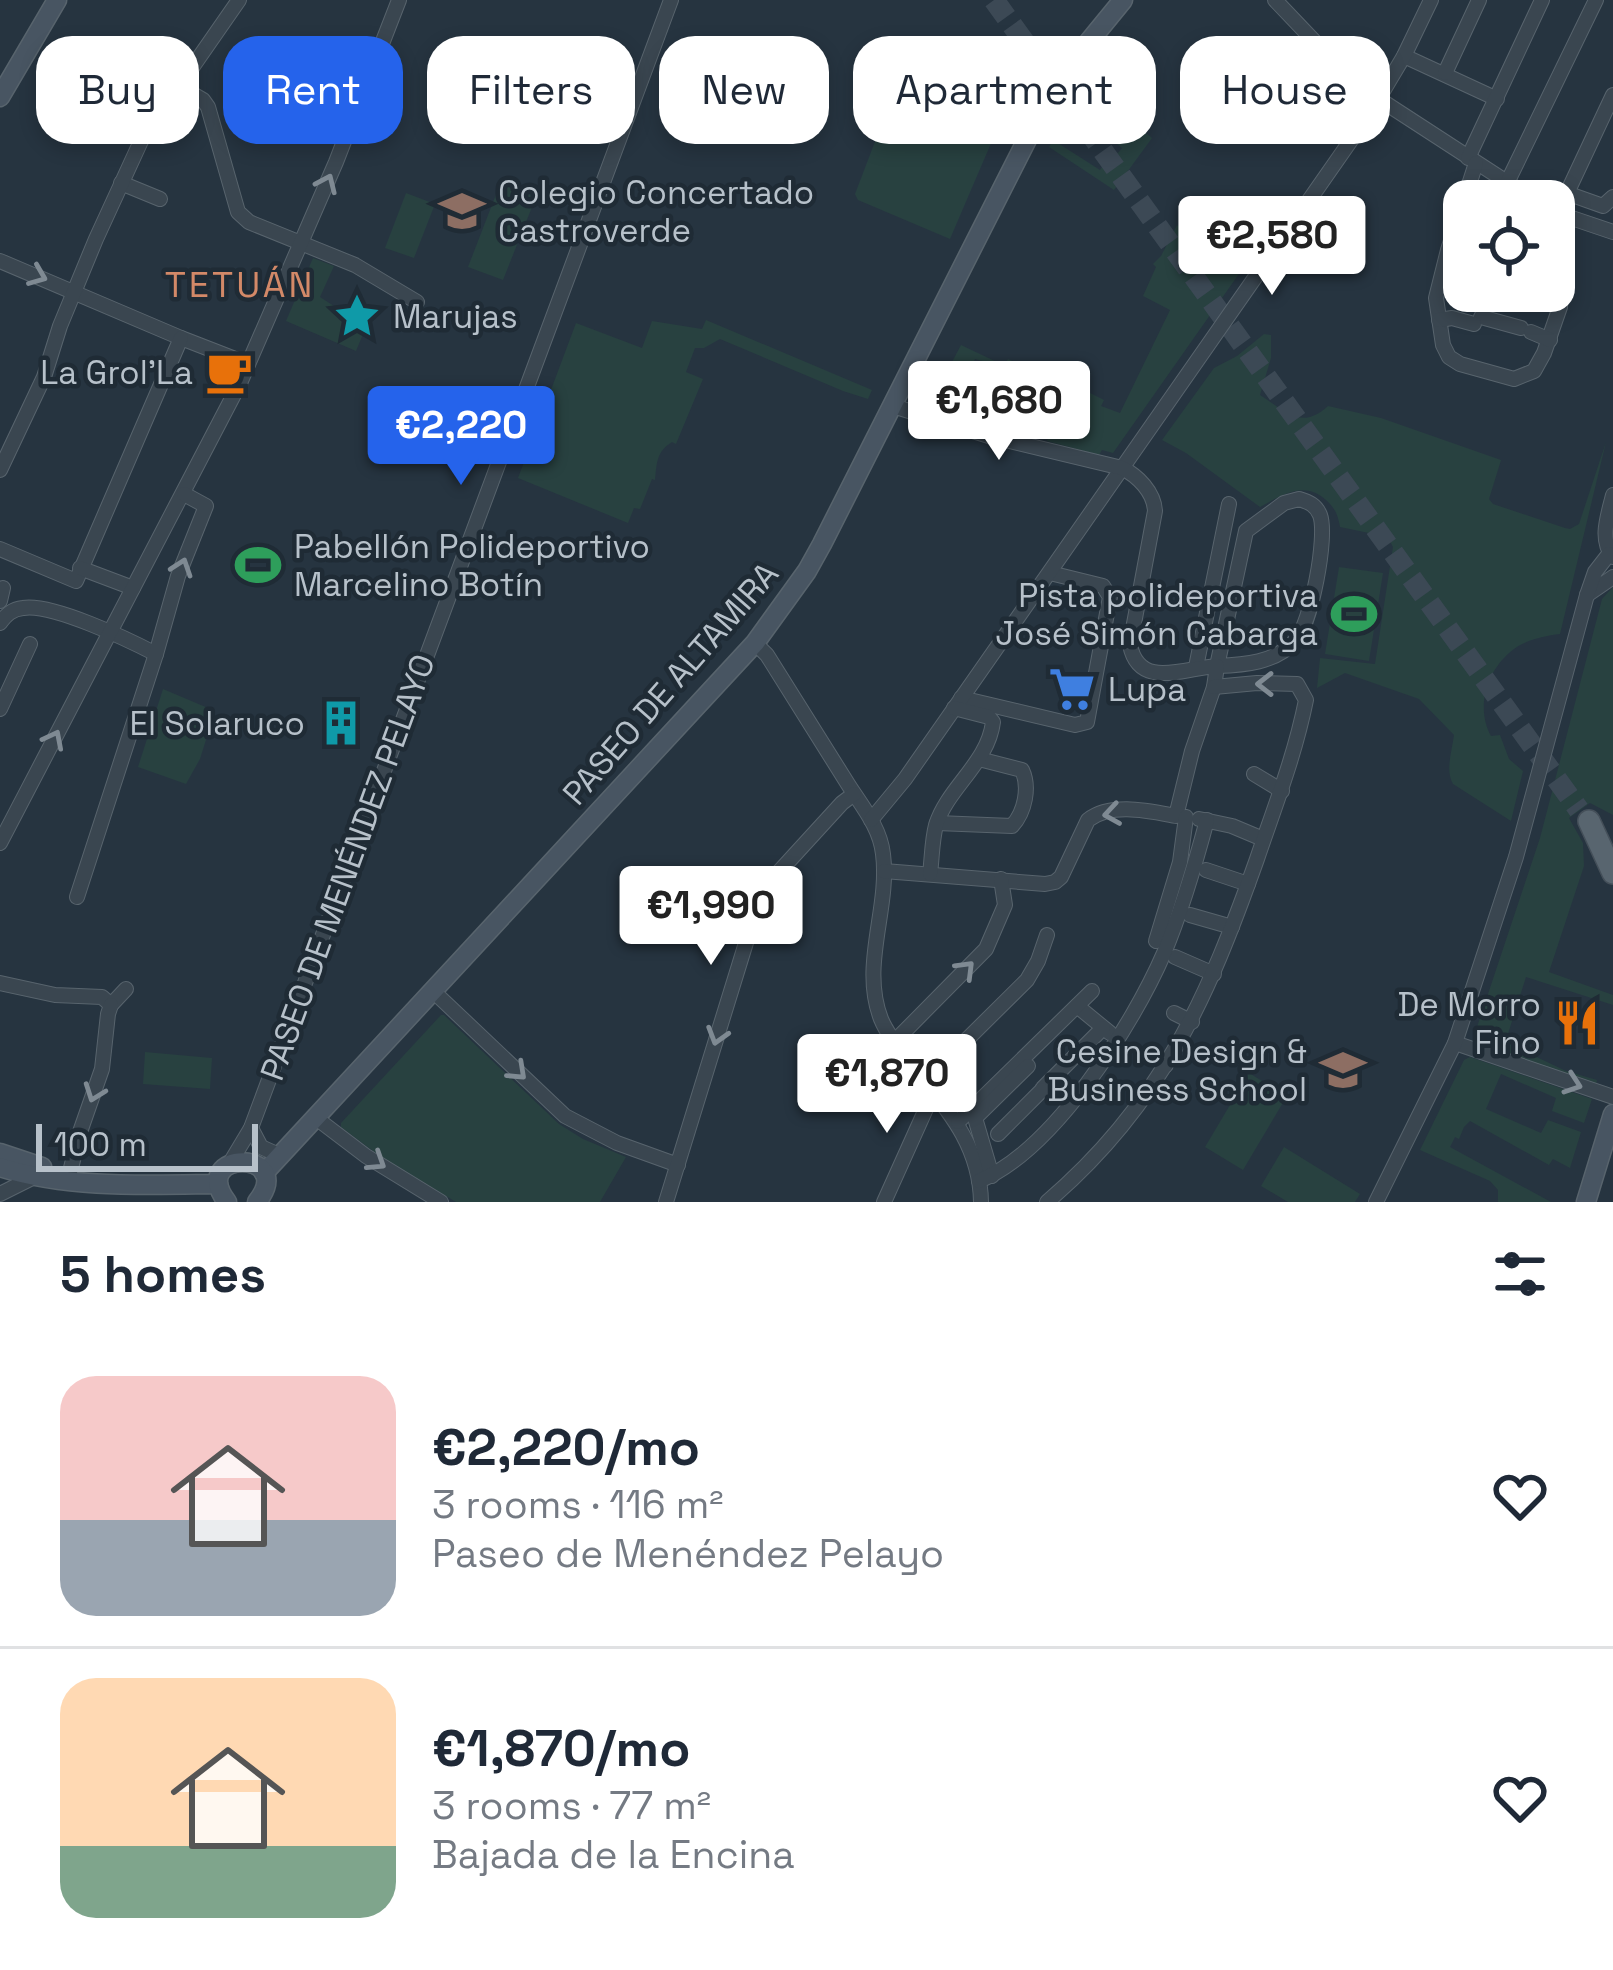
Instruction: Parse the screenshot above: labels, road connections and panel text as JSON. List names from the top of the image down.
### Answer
{
  "streets": {
    "main road": ["PASEO DE ALTAMIRA"],
    "street": ["PASEO DE MENÉNDEZ PELAYO"]
  },
  "crossings": [
    ["PASEO DE ALTAMIRA", "PASEO DE MENÉNDEZ PELAYO"]
  ],
  "districts": ["TETUÁN"],
  "places": {
    "school or university": ["Colegio Concertado Castroverde", "Cesine Design & Business School"],
    "place": ["Marujas"],
    "cafe": ["La Grol'La"],
    "sports": ["Pabellón Polideportivo Marcelino Botín", "Pista polideportiva José Simón Cabarga"],
    "supermarket": ["Lupa"],
    "building": ["El Solaruco"],
    "restaurant": ["De Morro Fino"]
  },
  "scale_bar": "100 m",
  "page": {
    "chip": [
      "Buy",
      "Rent",
      "Filters",
      "New",
      "Apartment",
      "House"
    ],
    "price": [
      "€2,580",
      "€1,680",
      "€2,220",
      "€1,990",
      "€1,870"
    ],
    "scale": "100 m",
    "heading": "5 homes",
    "list": [
      {
        "name": "€2,220/mo",
        "note": "3 rooms · 116 m² · Paseo de Menéndez Pelayo"
      },
      {
        "name": "€1,870/mo",
        "note": "3 rooms · 77 m² · Bajada de la Encina"
      }
    ]
  }
}
